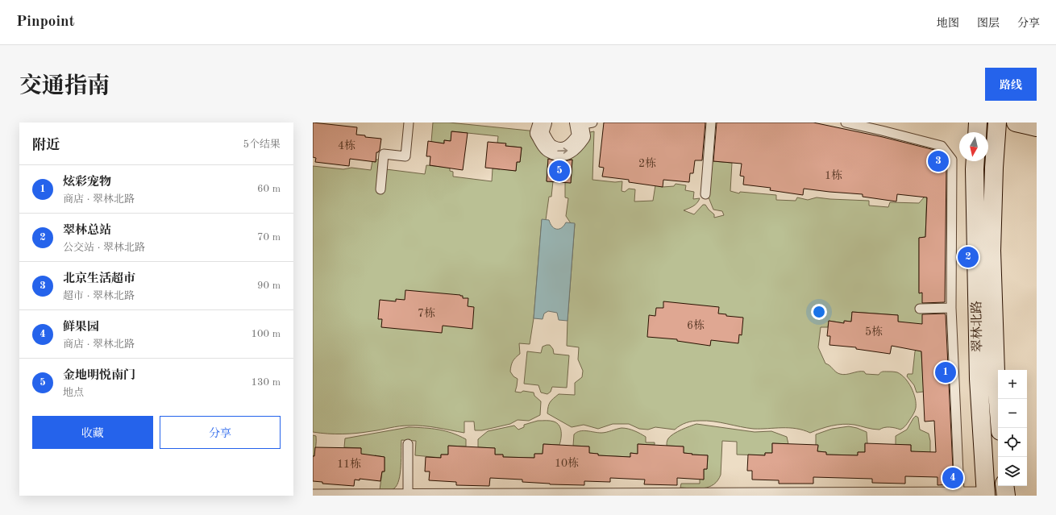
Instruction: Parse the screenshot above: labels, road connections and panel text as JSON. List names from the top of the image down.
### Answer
{
  "streets": {
    "main road": ["翠林北路"]
  },
  "house_numbers": [
    "4栋",
    "2栋",
    "1栋",
    "7栋",
    "6栋",
    "5栋",
    "10栋",
    "11栋"
  ],
  "north": "bottom",
  "page": {
    "header": "Pinpoint",
    "nav": ["地图", "图层", "分享"],
    "title": "交通指南",
    "buttons": [
      "路线",
      ["收藏", "分享"]
    ],
    "heading": ["附近", "5个结果"],
    "pins": [
      "3",
      "5",
      "2",
      "1",
      "4"
    ],
    "list": [
      {
        "mark": "1",
        "name": "炫彩宠物",
        "note": "商店 · 翠林北路",
        "value": "60 m"
      },
      {
        "mark": "2",
        "name": "翠林总站",
        "note": "公交站 · 翠林北路",
        "value": "70 m"
      },
      {
        "mark": "3",
        "name": "北京生活超市",
        "note": "超市 · 翠林北路",
        "value": "90 m"
      },
      {
        "mark": "4",
        "name": "鲜果园",
        "note": "商店 · 翠林北路",
        "value": "100 m"
      },
      {
        "mark": "5",
        "name": "金地明悦南门",
        "note": "地点",
        "value": "130 m"
      }
    ],
    "map_buttons": ["+", "−"]
  }
}
